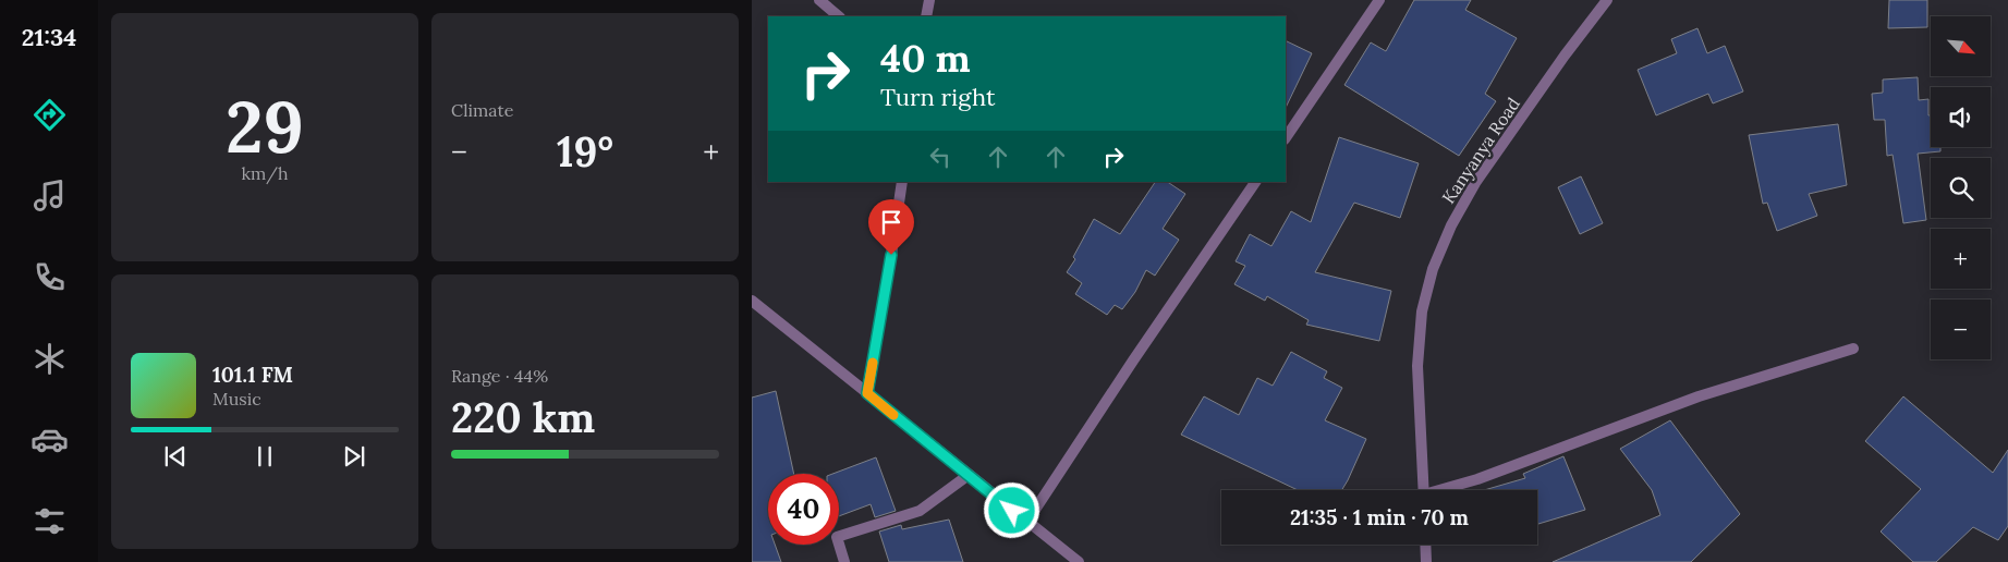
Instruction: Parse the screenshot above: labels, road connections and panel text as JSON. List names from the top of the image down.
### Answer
{
  "streets": {
    "street": ["Kanyanya Road"]
  },
  "north": "bottom right",
  "page": {
    "tabs": "21:34",
    "tile": [
      ["29", "km/h"],
      "Climate",
      ["Range · 44%", "220 km"]
    ],
    "map_buttons": ["+", "−"],
    "turn": ["40 m", "Turn right"],
    "heat": ["−", "19°", "+"],
    "song": ["101.1 FM", "Music"],
    "limit": "40",
    "trip": "21:35 · 1 min · 70 m"
  }
}
